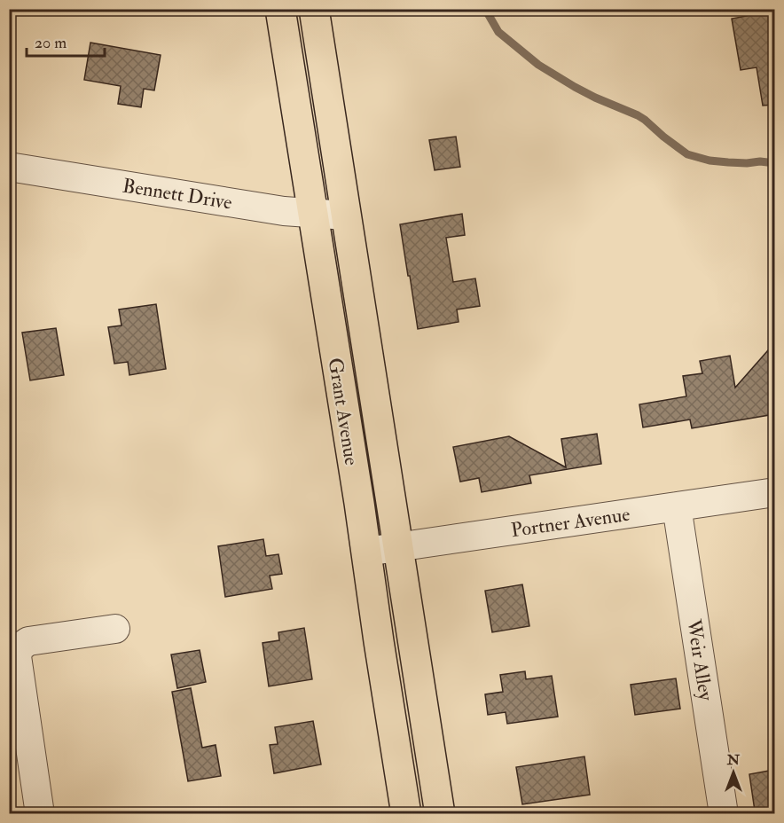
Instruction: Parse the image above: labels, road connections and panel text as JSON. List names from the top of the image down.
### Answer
{
  "streets": {
    "main road": ["Grant Avenue"],
    "street": ["Bennett Drive", "Portner Avenue", "Weir Alley"]
  },
  "crossings": [
    ["Bennett Drive", "Grant Avenue"],
    ["Grant Avenue", "Portner Avenue"],
    ["Portner Avenue", "Weir Alley"]
  ],
  "scale_bar": "20 m",
  "north": "top"
}
